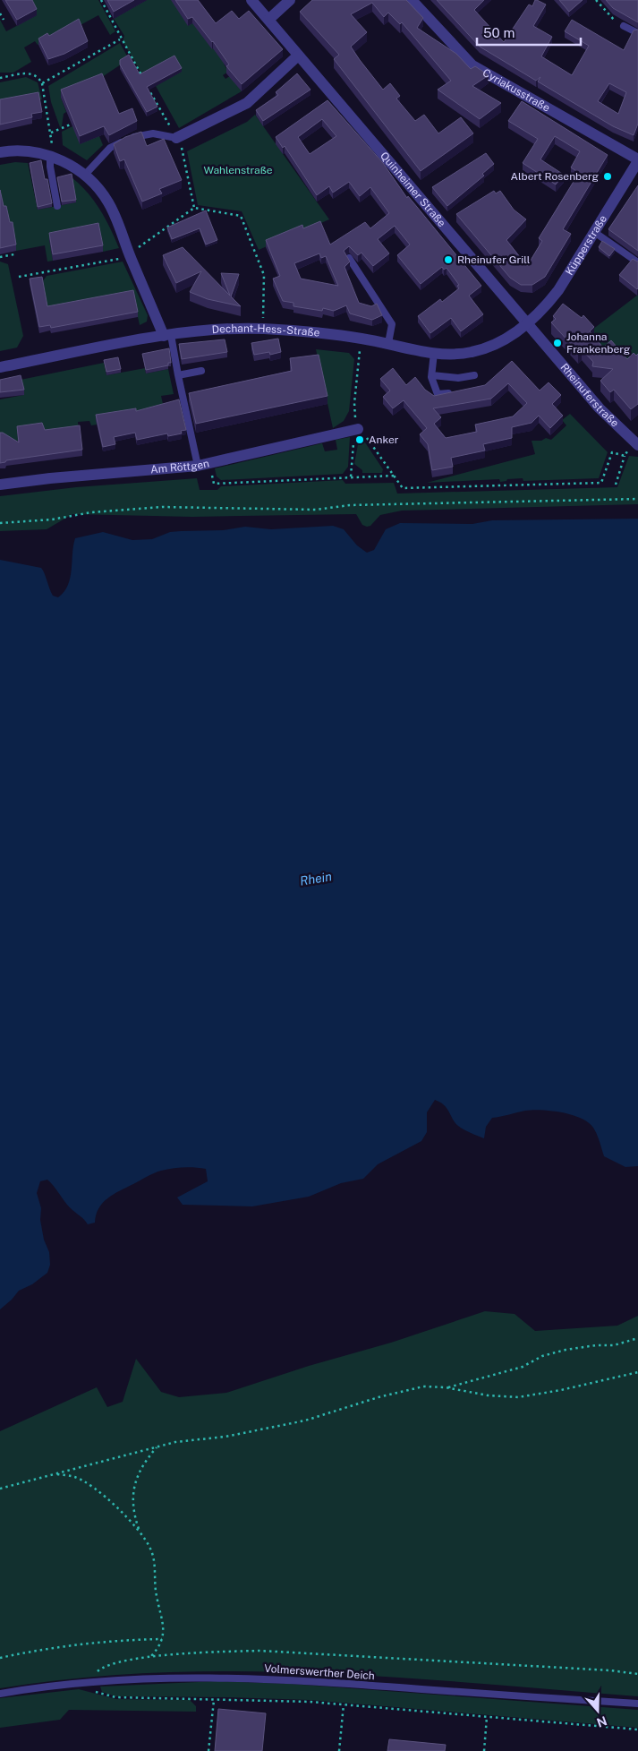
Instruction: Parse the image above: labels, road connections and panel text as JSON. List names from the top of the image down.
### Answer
{
  "streets": {
    "street": [
      "Cyriakusstraße",
      "Quinheimer Straße",
      "Küpperstraße",
      "Dechant-Hess-Straße",
      "Rheinuferstraße",
      "Am Röttgen"
    ],
    "lane": ["Volmerswerther Deich"]
  },
  "crossings": [
    ["Cyriakusstraße", "Küpperstraße"],
    ["Quinheimer Straße", "Küpperstraße"],
    ["Quinheimer Straße", "Dechant-Hess-Straße"],
    ["Quinheimer Straße", "Rheinuferstraße"],
    ["Küpperstraße", "Dechant-Hess-Straße"],
    ["Küpperstraße", "Rheinuferstraße"],
    ["Dechant-Hess-Straße", "Rheinuferstraße"]
  ],
  "water": ["Rhein"],
  "parks": ["Wahlenstraße"],
  "places": [
    "Albert Rosenberg",
    "Rheinufer Grill",
    "Johanna Frankenberg",
    "Anker"
  ],
  "scale_bar": "50 m",
  "north": "bottom"
}
